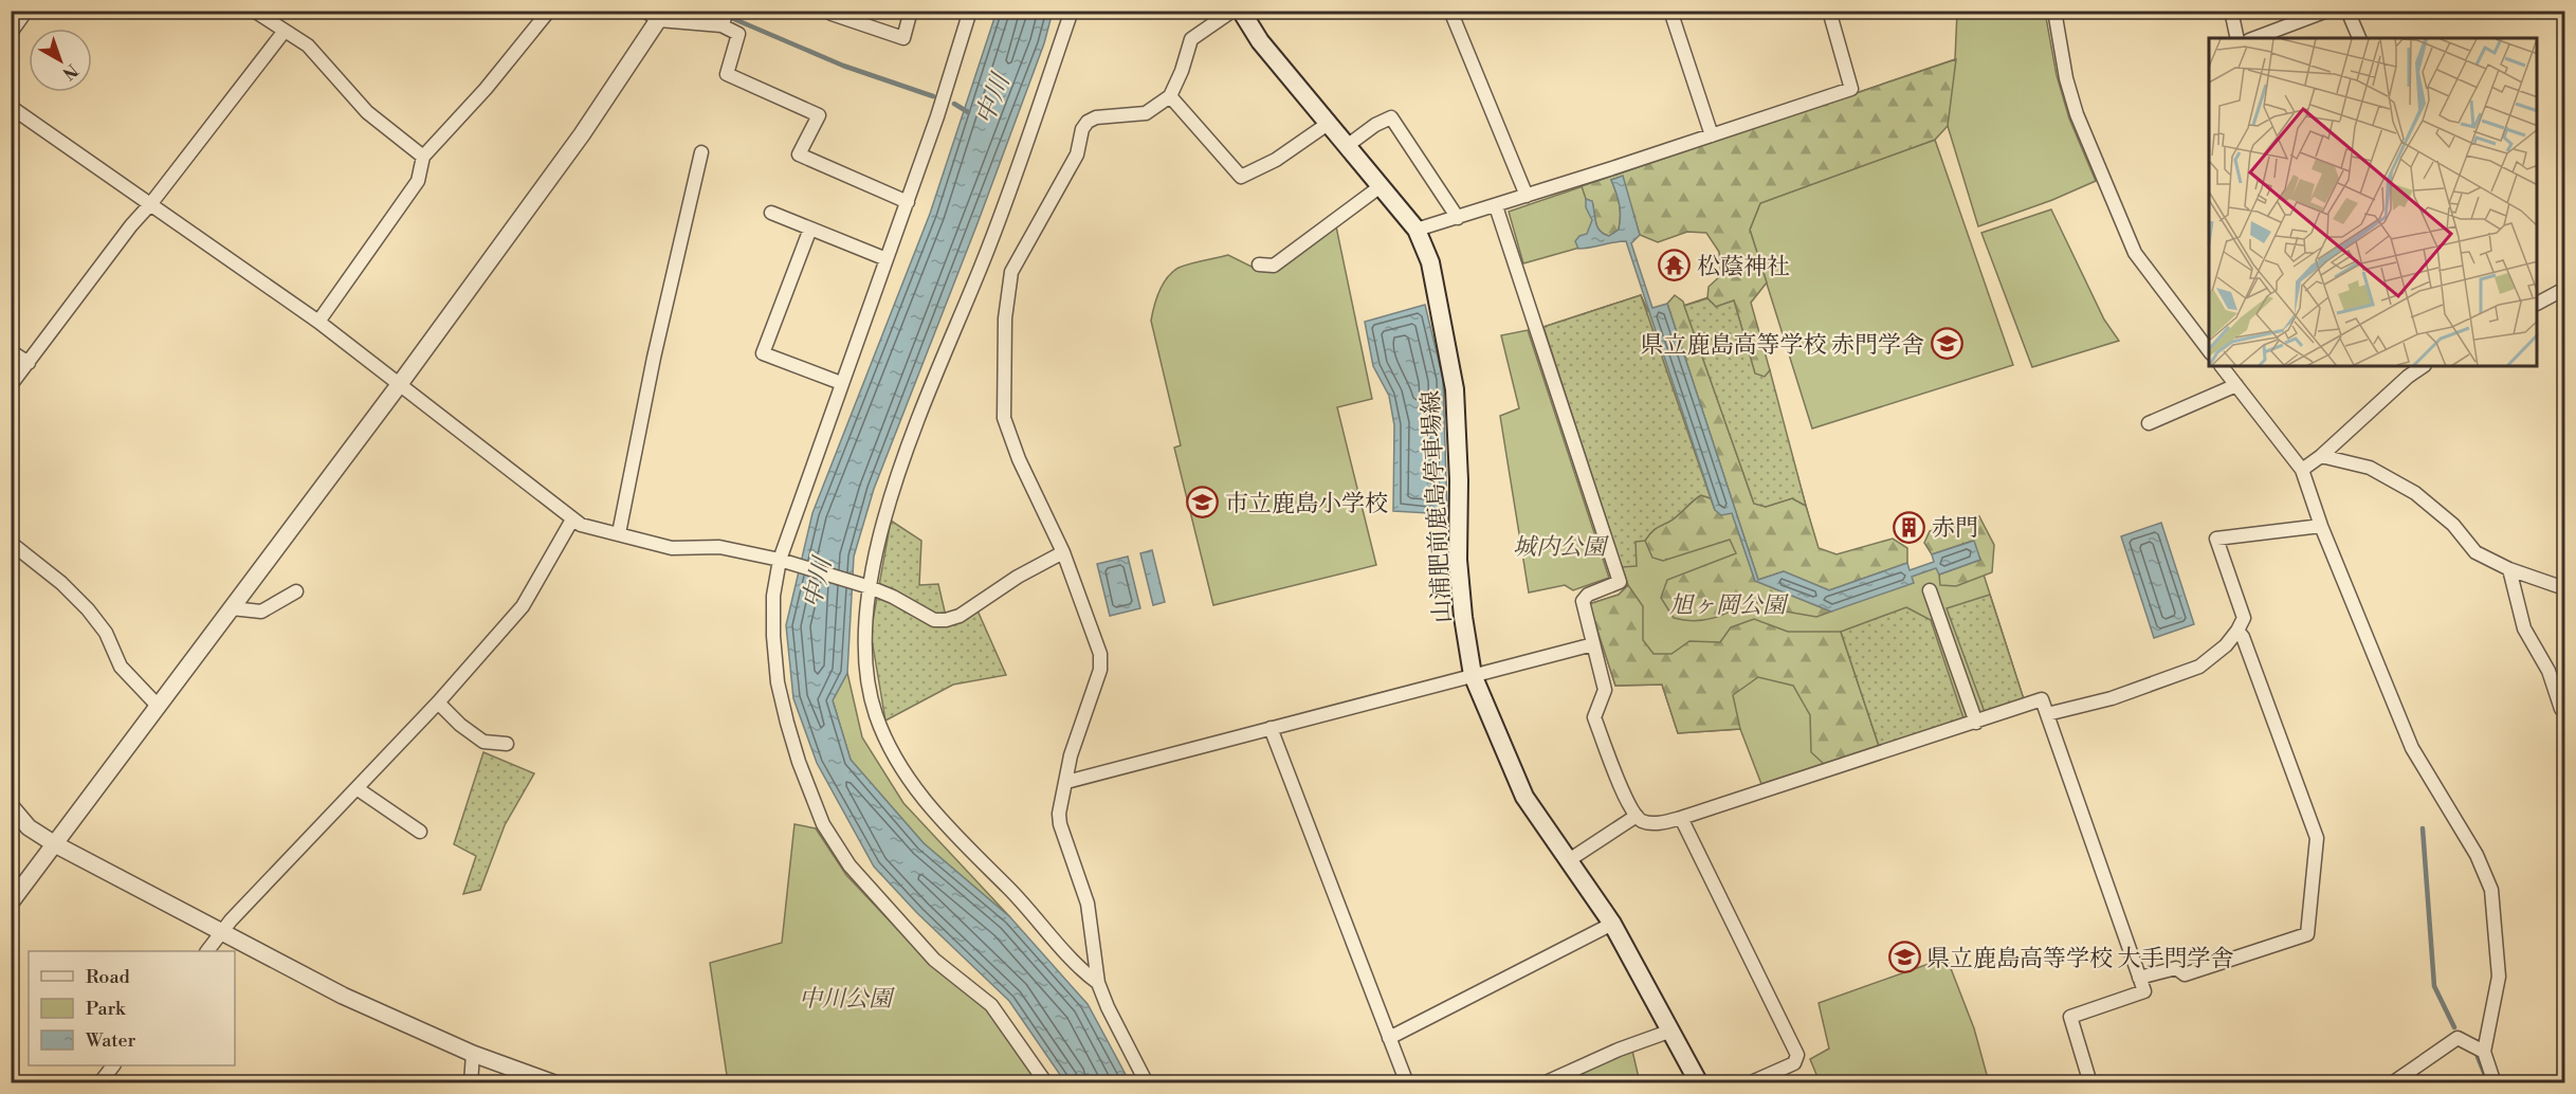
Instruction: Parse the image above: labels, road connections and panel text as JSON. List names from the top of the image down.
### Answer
{
  "streets": {
    "main road": ["山浦肥前鹿島停車場線"]
  },
  "water": ["中川"],
  "parks": ["城内公園", "旭ヶ岡公園", "中川公園"],
  "places": {
    "temple": ["松蔭神社"],
    "school or university": ["県立鹿島高等学校 赤門学舎", "市立鹿島小学校", "県立鹿島高等学校 大手門学舎"],
    "building": ["赤門"]
  },
  "legend": ["Road", "Park", "Water"],
  "north": "bottom right"
}
